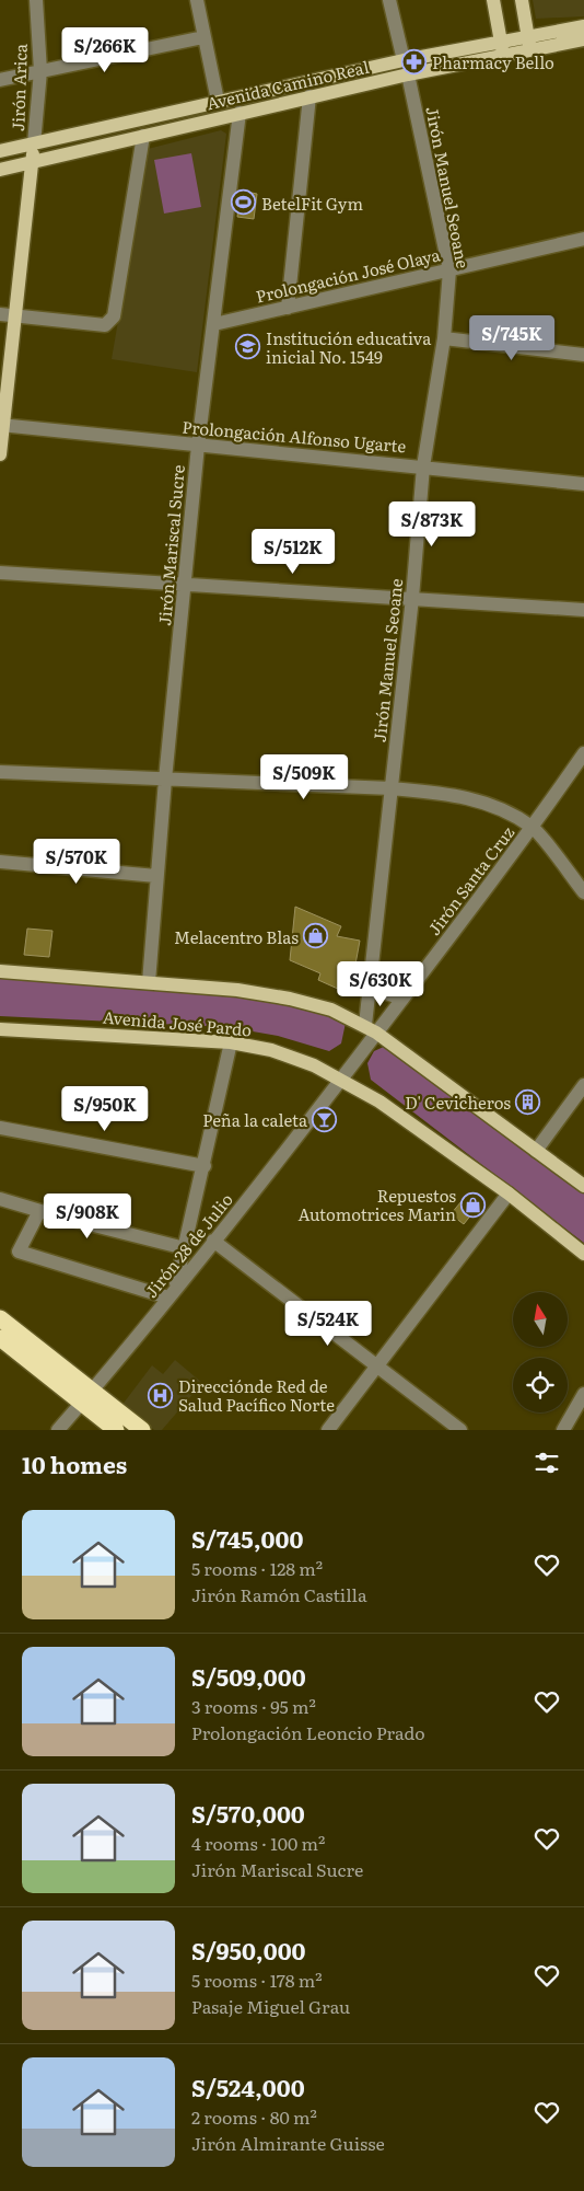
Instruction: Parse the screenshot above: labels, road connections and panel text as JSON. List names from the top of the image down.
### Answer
{
  "streets": {
    "main road": ["Avenida Camino Real", "Avenida José Pardo"],
    "street": [
      "Jirón Arica",
      "Jirón Manuel Seoane",
      "Prolongación José Olaya",
      "Prolongación Alfonso Ugarte",
      "Jirón Mariscal Sucre",
      "Jirón Santa Cruz",
      "Jirón 28 de Julio"
    ]
  },
  "crossings": [
    ["Avenida Camino Real", "Jirón Arica"],
    ["Avenida Camino Real", "Jirón Manuel Seoane"],
    ["Avenida Camino Real", "Jirón Mariscal Sucre"],
    ["Jirón Manuel Seoane", "Prolongación José Olaya"],
    ["Jirón Manuel Seoane", "Prolongación Alfonso Ugarte"],
    ["Jirón Manuel Seoane", "Jirón Santa Cruz"],
    ["Prolongación José Olaya", "Jirón Mariscal Sucre"],
    ["Prolongación Alfonso Ugarte", "Jirón Mariscal Sucre"],
    ["Jirón Santa Cruz", "Avenida José Pardo"],
    ["Jirón Santa Cruz", "Jirón 28 de Julio"],
    ["Avenida José Pardo", "Jirón 28 de Julio"]
  ],
  "places": {
    "pharmacy": ["Pharmacy Bello"],
    "sports": ["BetelFit Gym"],
    "school or university": ["Institución educativa inicial No. 1549"],
    "shop": ["Melacentro Blas", "Repuestos Automotrices Marin"],
    "building": ["D' Cevicheros"],
    "bar": ["Peña la caleta"],
    "hospital": ["Direcciónde Red de Salud Pacífico Norte"]
  },
  "north": "top",
  "page": {
    "price": [
      "S/266K",
      "S/745K",
      "S/873K",
      "S/512K",
      "S/509K",
      "S/570K",
      "S/630K",
      "S/950K",
      "S/908K",
      "S/524K"
    ],
    "heading": "10 homes",
    "list": [
      {
        "name": "S/745,000",
        "note": "5 rooms · 128 m² · Jirón Ramón Castilla"
      },
      {
        "name": "S/509,000",
        "note": "3 rooms · 95 m² · Prolongación Leoncio Prado"
      },
      {
        "name": "S/570,000",
        "note": "4 rooms · 100 m² · Jirón Mariscal Sucre"
      },
      {
        "name": "S/950,000",
        "note": "5 rooms · 178 m² · Pasaje Miguel Grau"
      },
      {
        "name": "S/524,000",
        "note": "2 rooms · 80 m² · Jirón Almirante Guisse"
      }
    ]
  }
}
